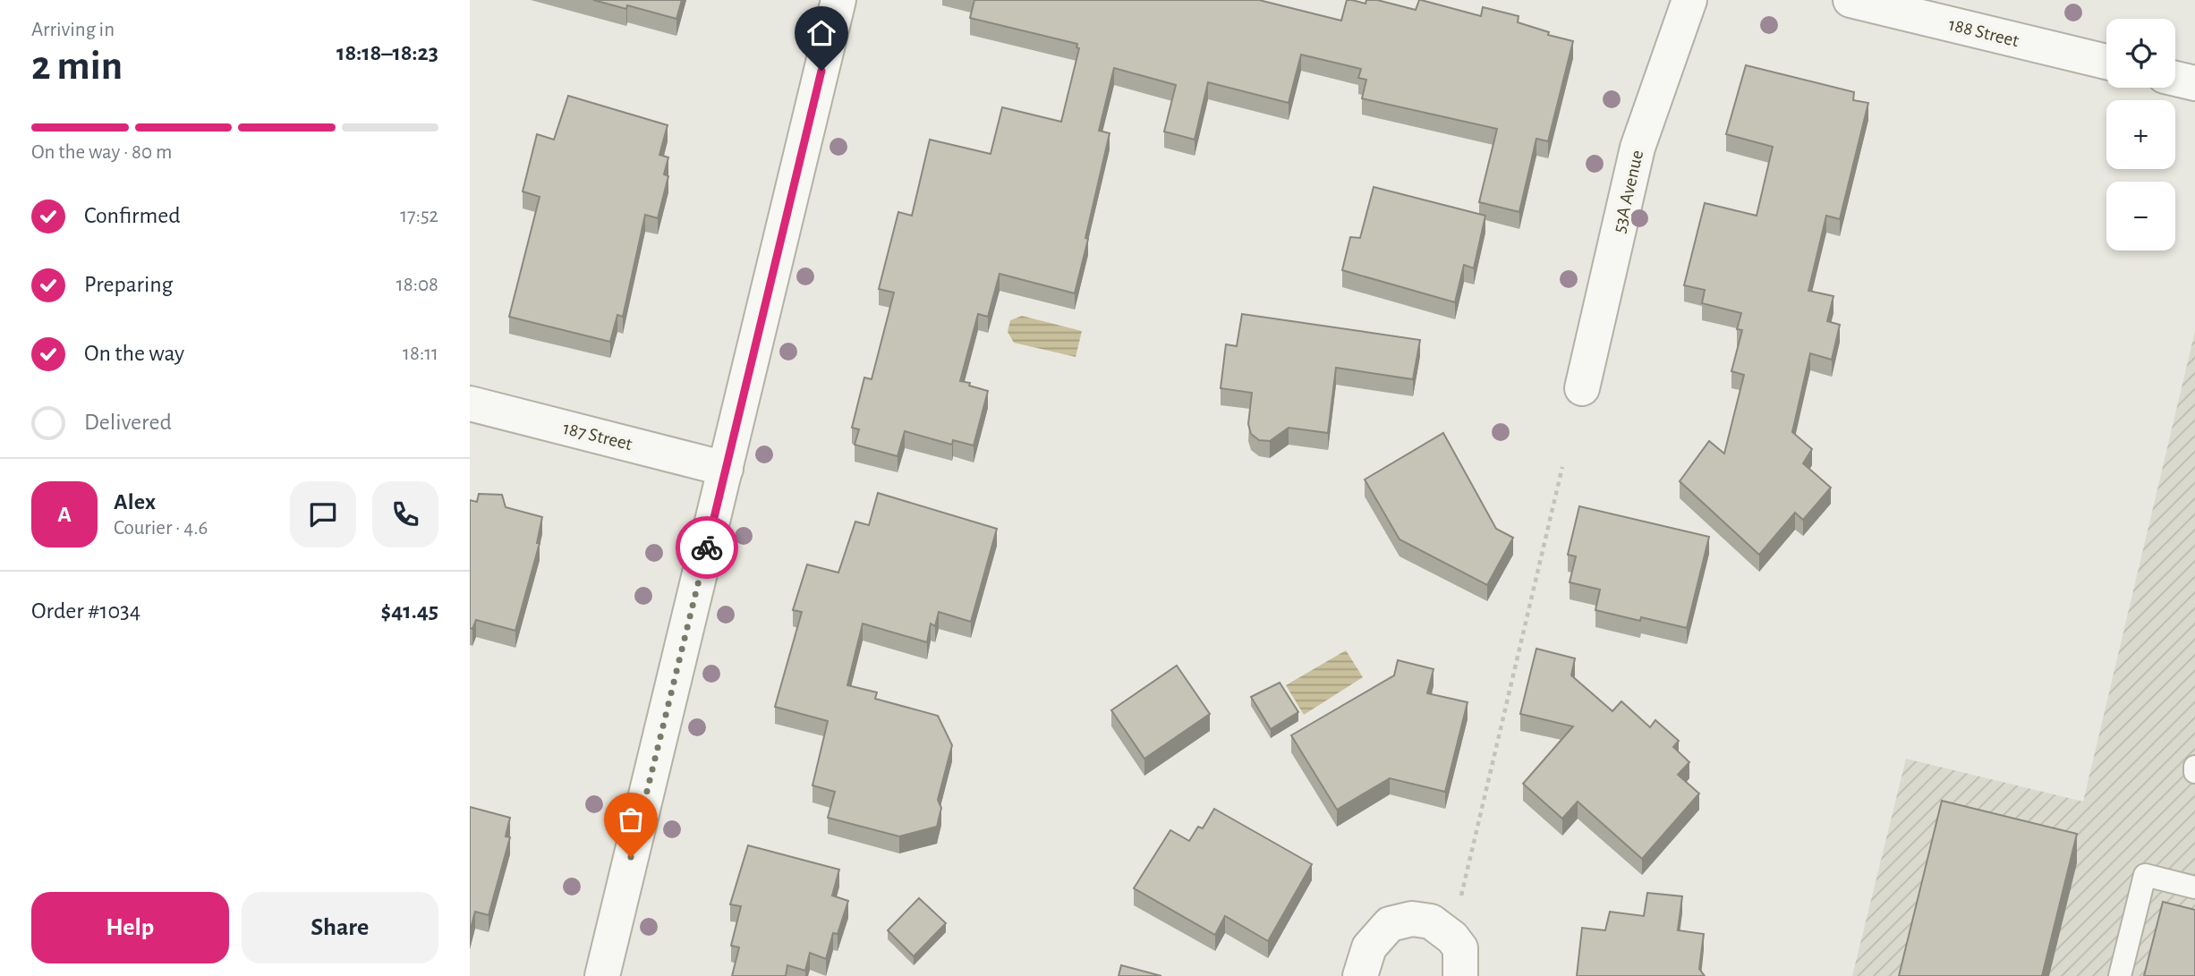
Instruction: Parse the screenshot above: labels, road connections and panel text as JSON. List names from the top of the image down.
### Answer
{
  "streets": {
    "street": ["188 Street", "53A Avenue", "187 Street"]
  },
  "page": {
    "heading": ["2 min", "Arriving in", "18:18–18:23"],
    "panel": [
      "Alex",
      "Courier · 4.6",
      "Order #1034",
      "$41.45"
    ],
    "map_buttons": ["+", "−"],
    "bar": "On the way · 80 m",
    "list": [
      ["Confirmed", "17:52"],
      ["Preparing", "18:08"],
      ["On the way", "18:11"],
      "Delivered"
    ],
    "round": "A",
    "buttons": ["Help", "Share"]
  }
}
